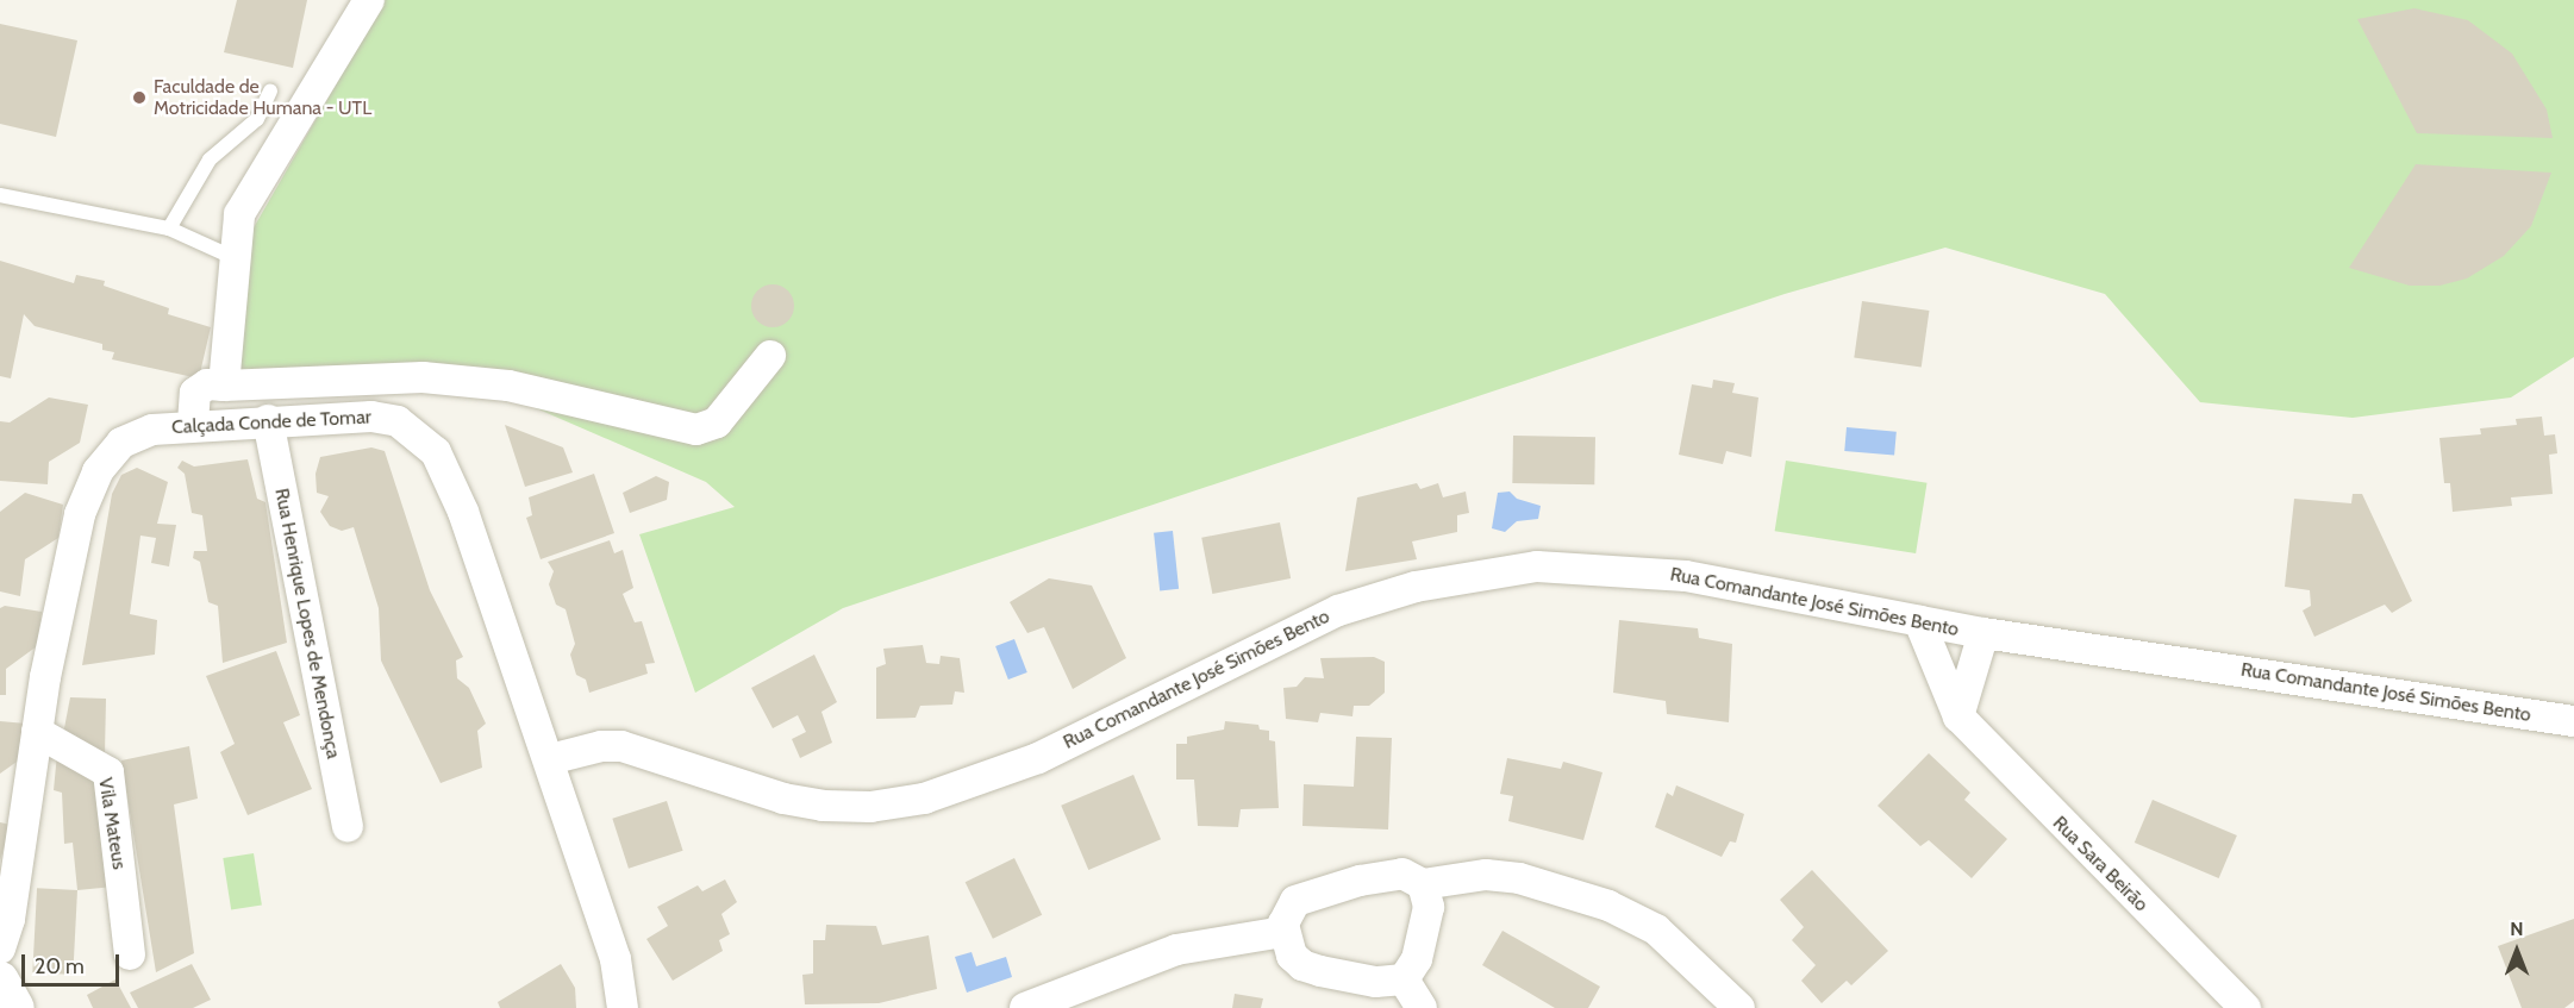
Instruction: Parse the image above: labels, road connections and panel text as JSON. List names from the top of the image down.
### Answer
{
  "streets": {
    "street": [
      "Calçada Conde de Tomar",
      "Rua Comandante José Simões Bento",
      "Rua Henrique Lopes de Mendonça",
      "Vila Mateus",
      "Rua Sara Beirão"
    ]
  },
  "crossings": [
    ["Calçada Conde de Tomar", "Rua Comandante José Simões Bento"],
    ["Calçada Conde de Tomar", "Rua Henrique Lopes de Mendonça"],
    ["Calçada Conde de Tomar", "Vila Mateus"],
    ["Rua Comandante José Simões Bento", "Rua Sara Beirão"]
  ],
  "places": ["Faculdade de Motricidade Humana - UTL"],
  "scale_bar": "20 m",
  "north": "top"
}
